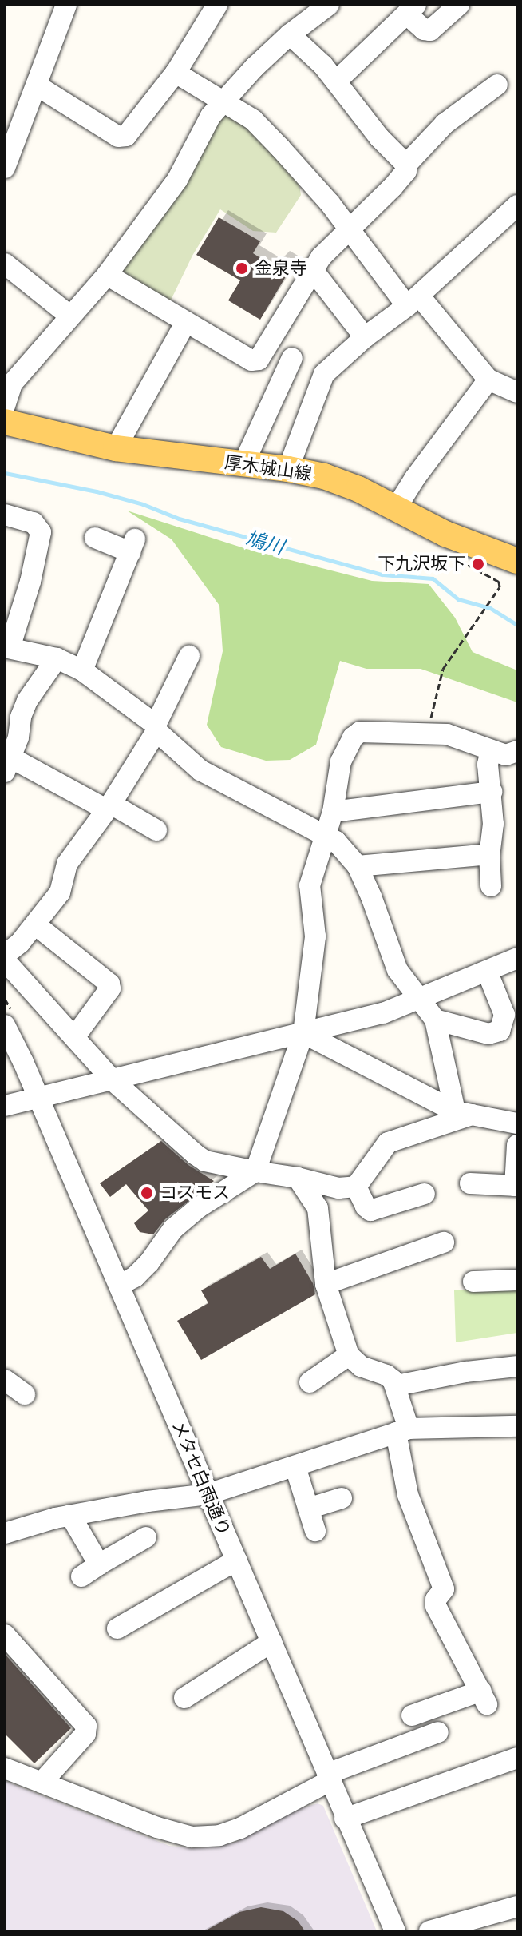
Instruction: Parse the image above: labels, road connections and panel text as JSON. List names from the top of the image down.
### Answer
{
  "streets": {
    "main road": ["厚木城山線"],
    "street": ["メタセ白雨通り"]
  },
  "water": ["鳩川"],
  "places": ["金泉寺", "下九沢坂下", "コスモス"]
}
